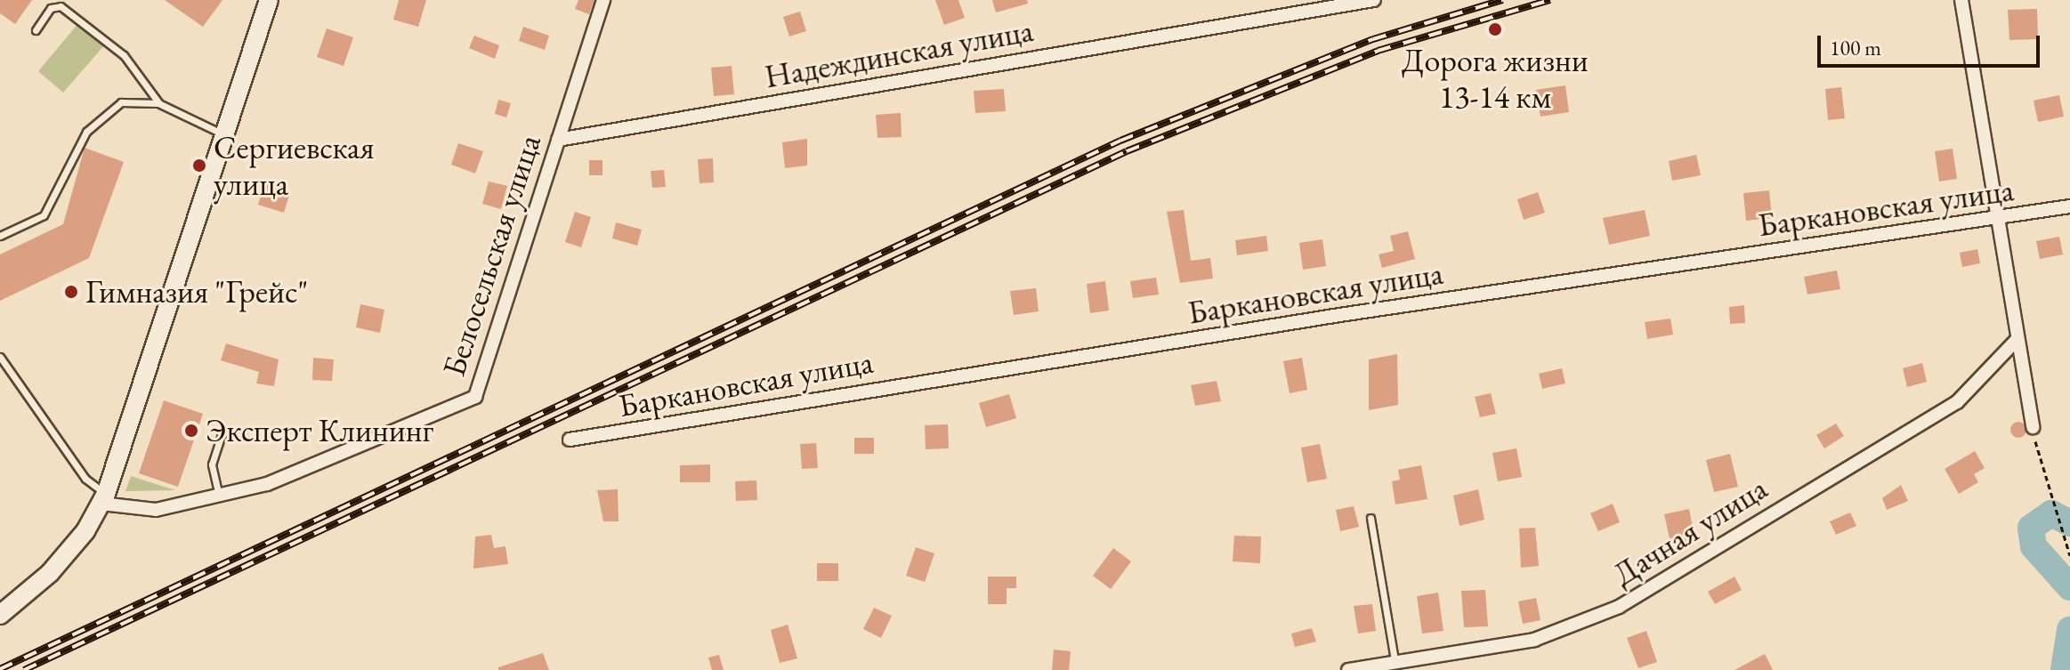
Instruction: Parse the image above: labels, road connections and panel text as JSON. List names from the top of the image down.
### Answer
{
  "streets": {
    "street": [
      "Надеждинская улица",
      "Баркановская улица",
      "Белосельская улица",
      "Дачная улица"
    ]
  },
  "crossings": [
    ["Надеждинская улица", "Белосельская улица"]
  ],
  "places": [
    "Дорога жизни 13-14 км",
    "Сергиевская улица",
    "Гимназия \"Грейс\"",
    "Эксперт Клининг"
  ],
  "scale_bar": "100 m"
}
